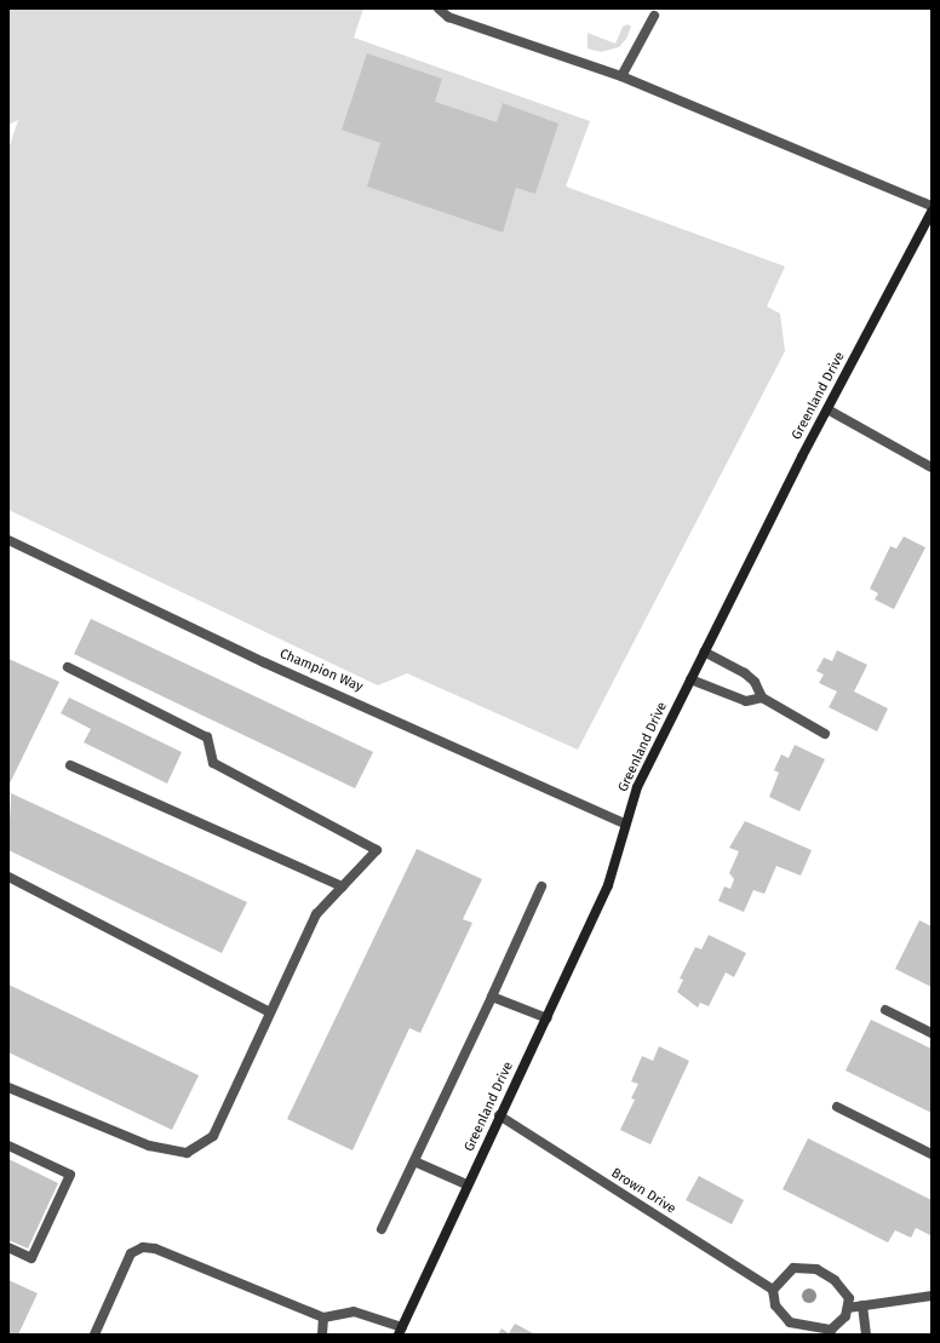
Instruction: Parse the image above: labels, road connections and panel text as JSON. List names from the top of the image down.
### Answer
{
  "streets": {
    "street": ["Greenland Drive", "Champion Way", "Brown Drive"]
  },
  "crossings": [
    ["Greenland Drive", "Champion Way"],
    ["Greenland Drive", "Brown Drive"]
  ]
}
